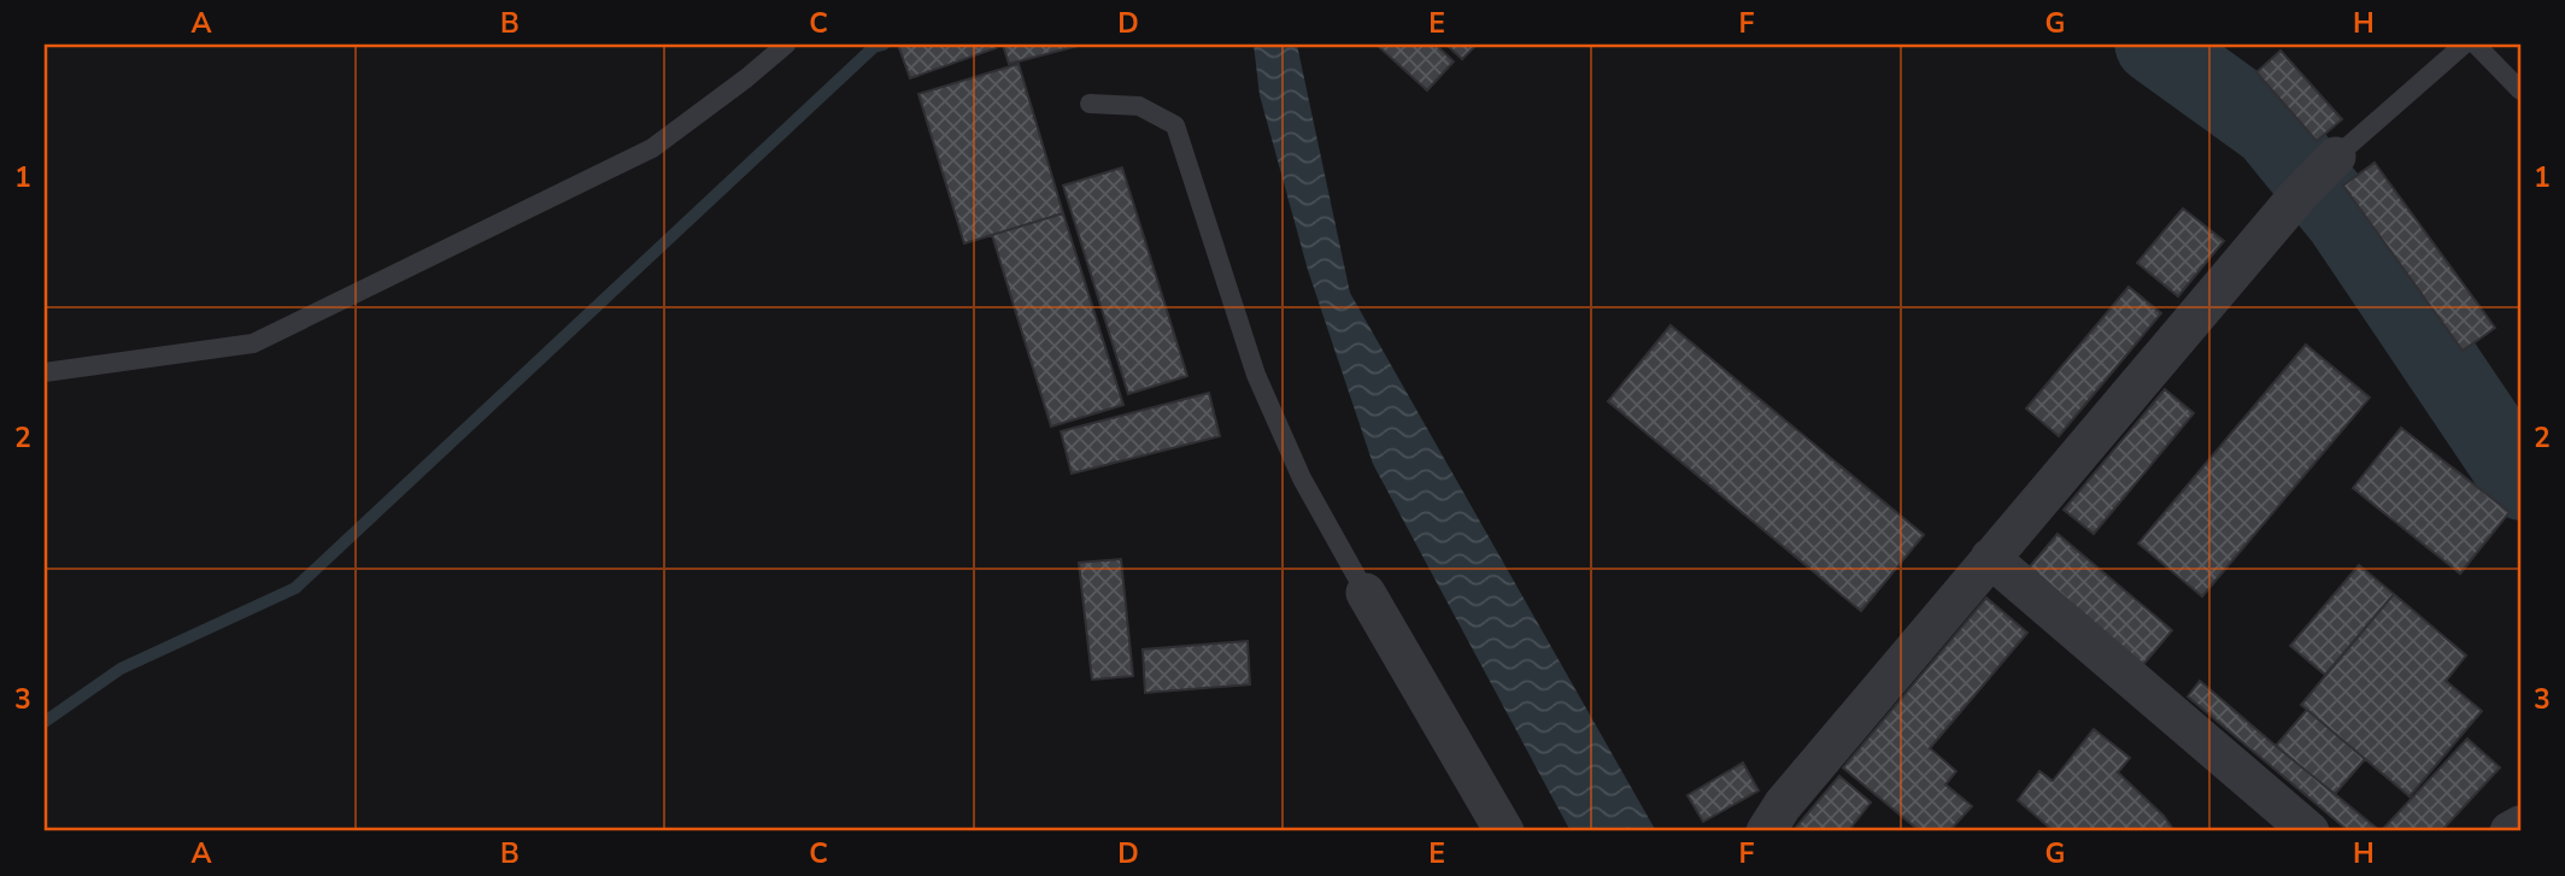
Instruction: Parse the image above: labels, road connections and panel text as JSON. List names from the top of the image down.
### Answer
{
  "grid": {
    "columns": [
      "A",
      "B",
      "C",
      "D",
      "E",
      "F",
      "G",
      "H"
    ],
    "rows": ["1", "2", "3"]
  }
}
